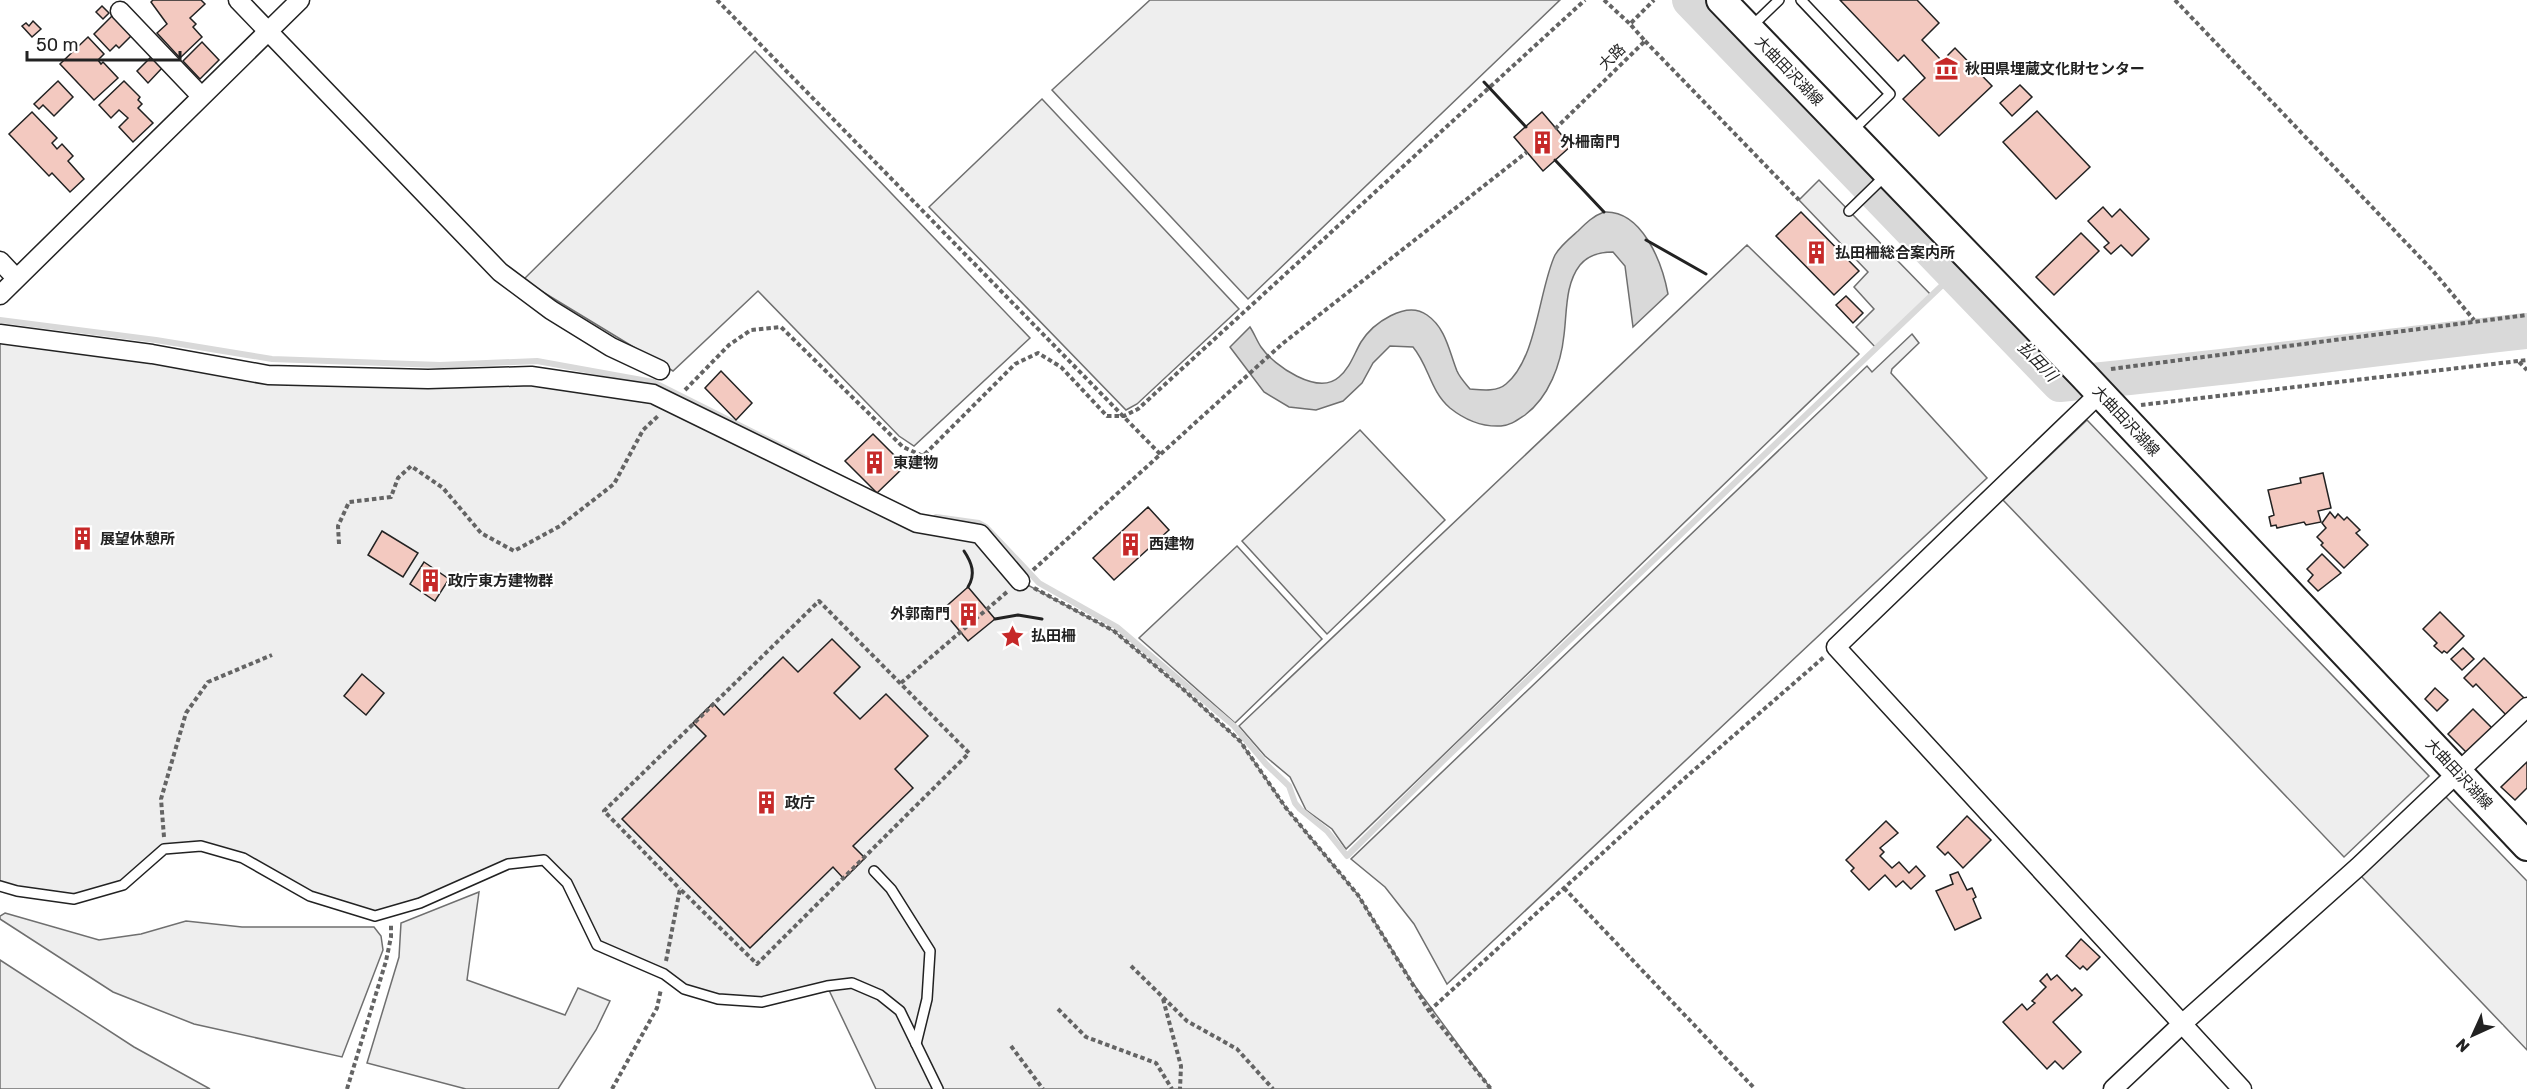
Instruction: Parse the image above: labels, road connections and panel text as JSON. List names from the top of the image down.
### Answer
{
  "streets": {
    "main road": ["大曲田沢湖線"],
    "path": ["大路"]
  },
  "water": ["払田川"],
  "places": {
    "museum": ["秋田県埋蔵文化財センター"],
    "building": [
      "外柵南門",
      "払田柵総合案内所",
      "東建物",
      "展望休憩所",
      "西建物",
      "政庁東方建物群",
      "外郭南門",
      "政庁"
    ],
    "place": ["払田柵"]
  },
  "scale_bar": "50 m",
  "north": "bottom left"
}
